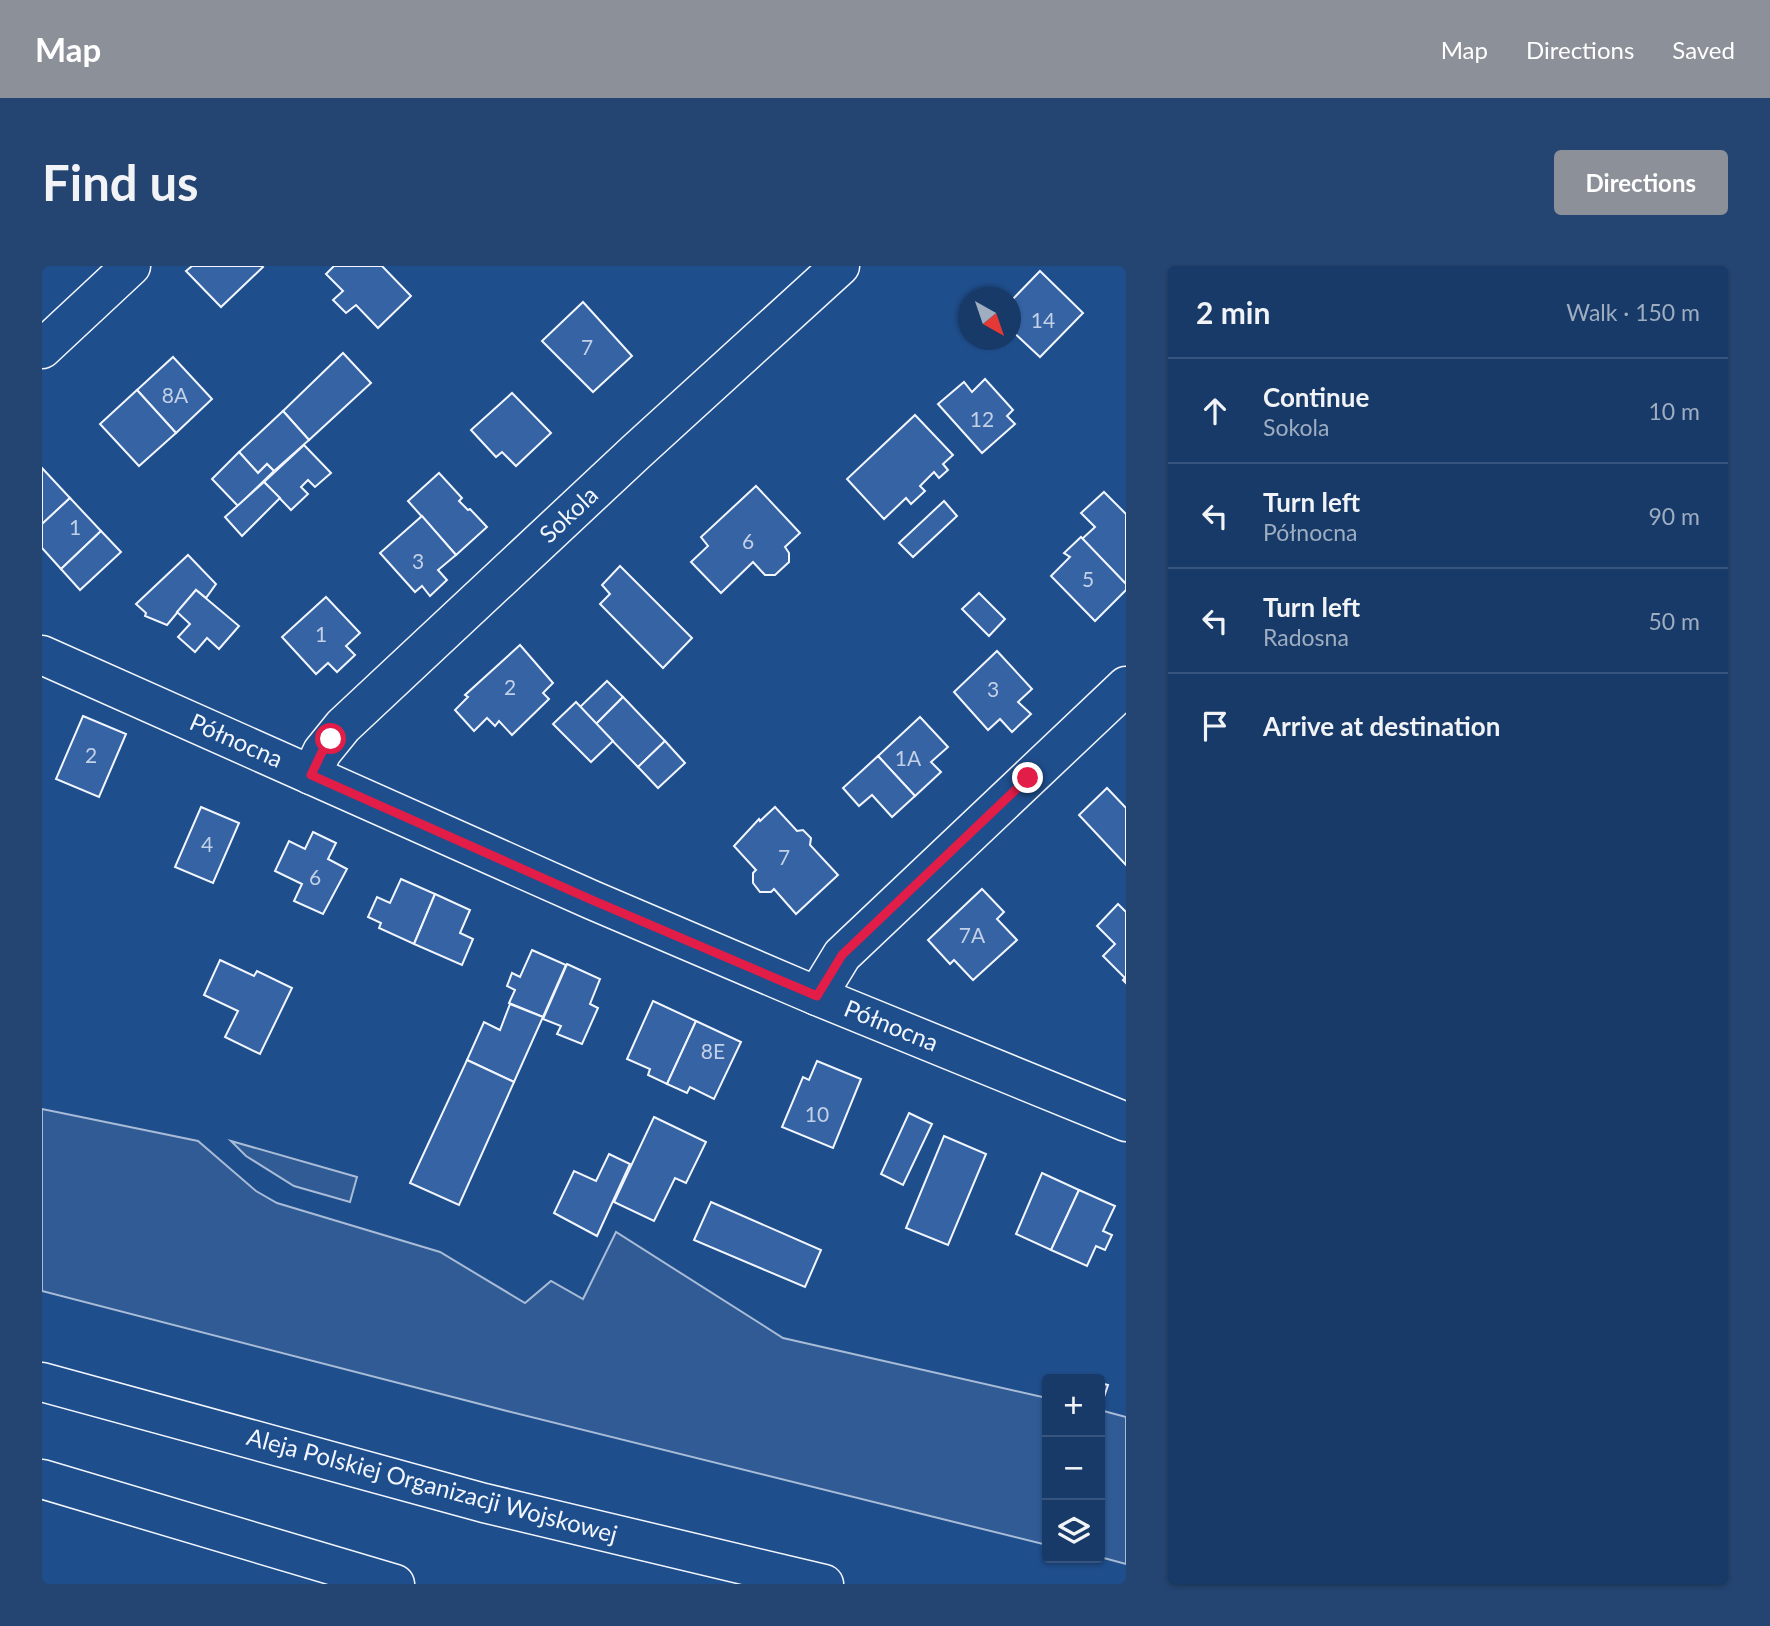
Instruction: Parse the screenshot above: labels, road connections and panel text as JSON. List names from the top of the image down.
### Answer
{
  "streets": {
    "main road": ["Sokola", "Północna", "Aleja Polskiej Organizacji Wojskowej"]
  },
  "crossings": [
    ["Sokola", "Północna"]
  ],
  "house_numbers": [
    "14",
    "7",
    "8A",
    "12",
    "1",
    "6",
    "3",
    "5",
    "1",
    "2",
    "3",
    "2",
    "1A",
    "4",
    "7",
    "6",
    "7A",
    "8E",
    "10"
  ],
  "north": "bottom right",
  "page": {
    "header": "Map",
    "nav": ["Map", "Directions", "Saved"],
    "buttons": "Directions",
    "title": "Find us",
    "heading": ["2 min", "Walk · 150 m"],
    "list": [
      ["Continue", "Sokola", "10 m"],
      ["Turn left", "Północna", "90 m"],
      ["Turn left", "Radosna", "50 m"],
      "Arrive at destination"
    ],
    "map_buttons": ["+", "−"]
  }
}
